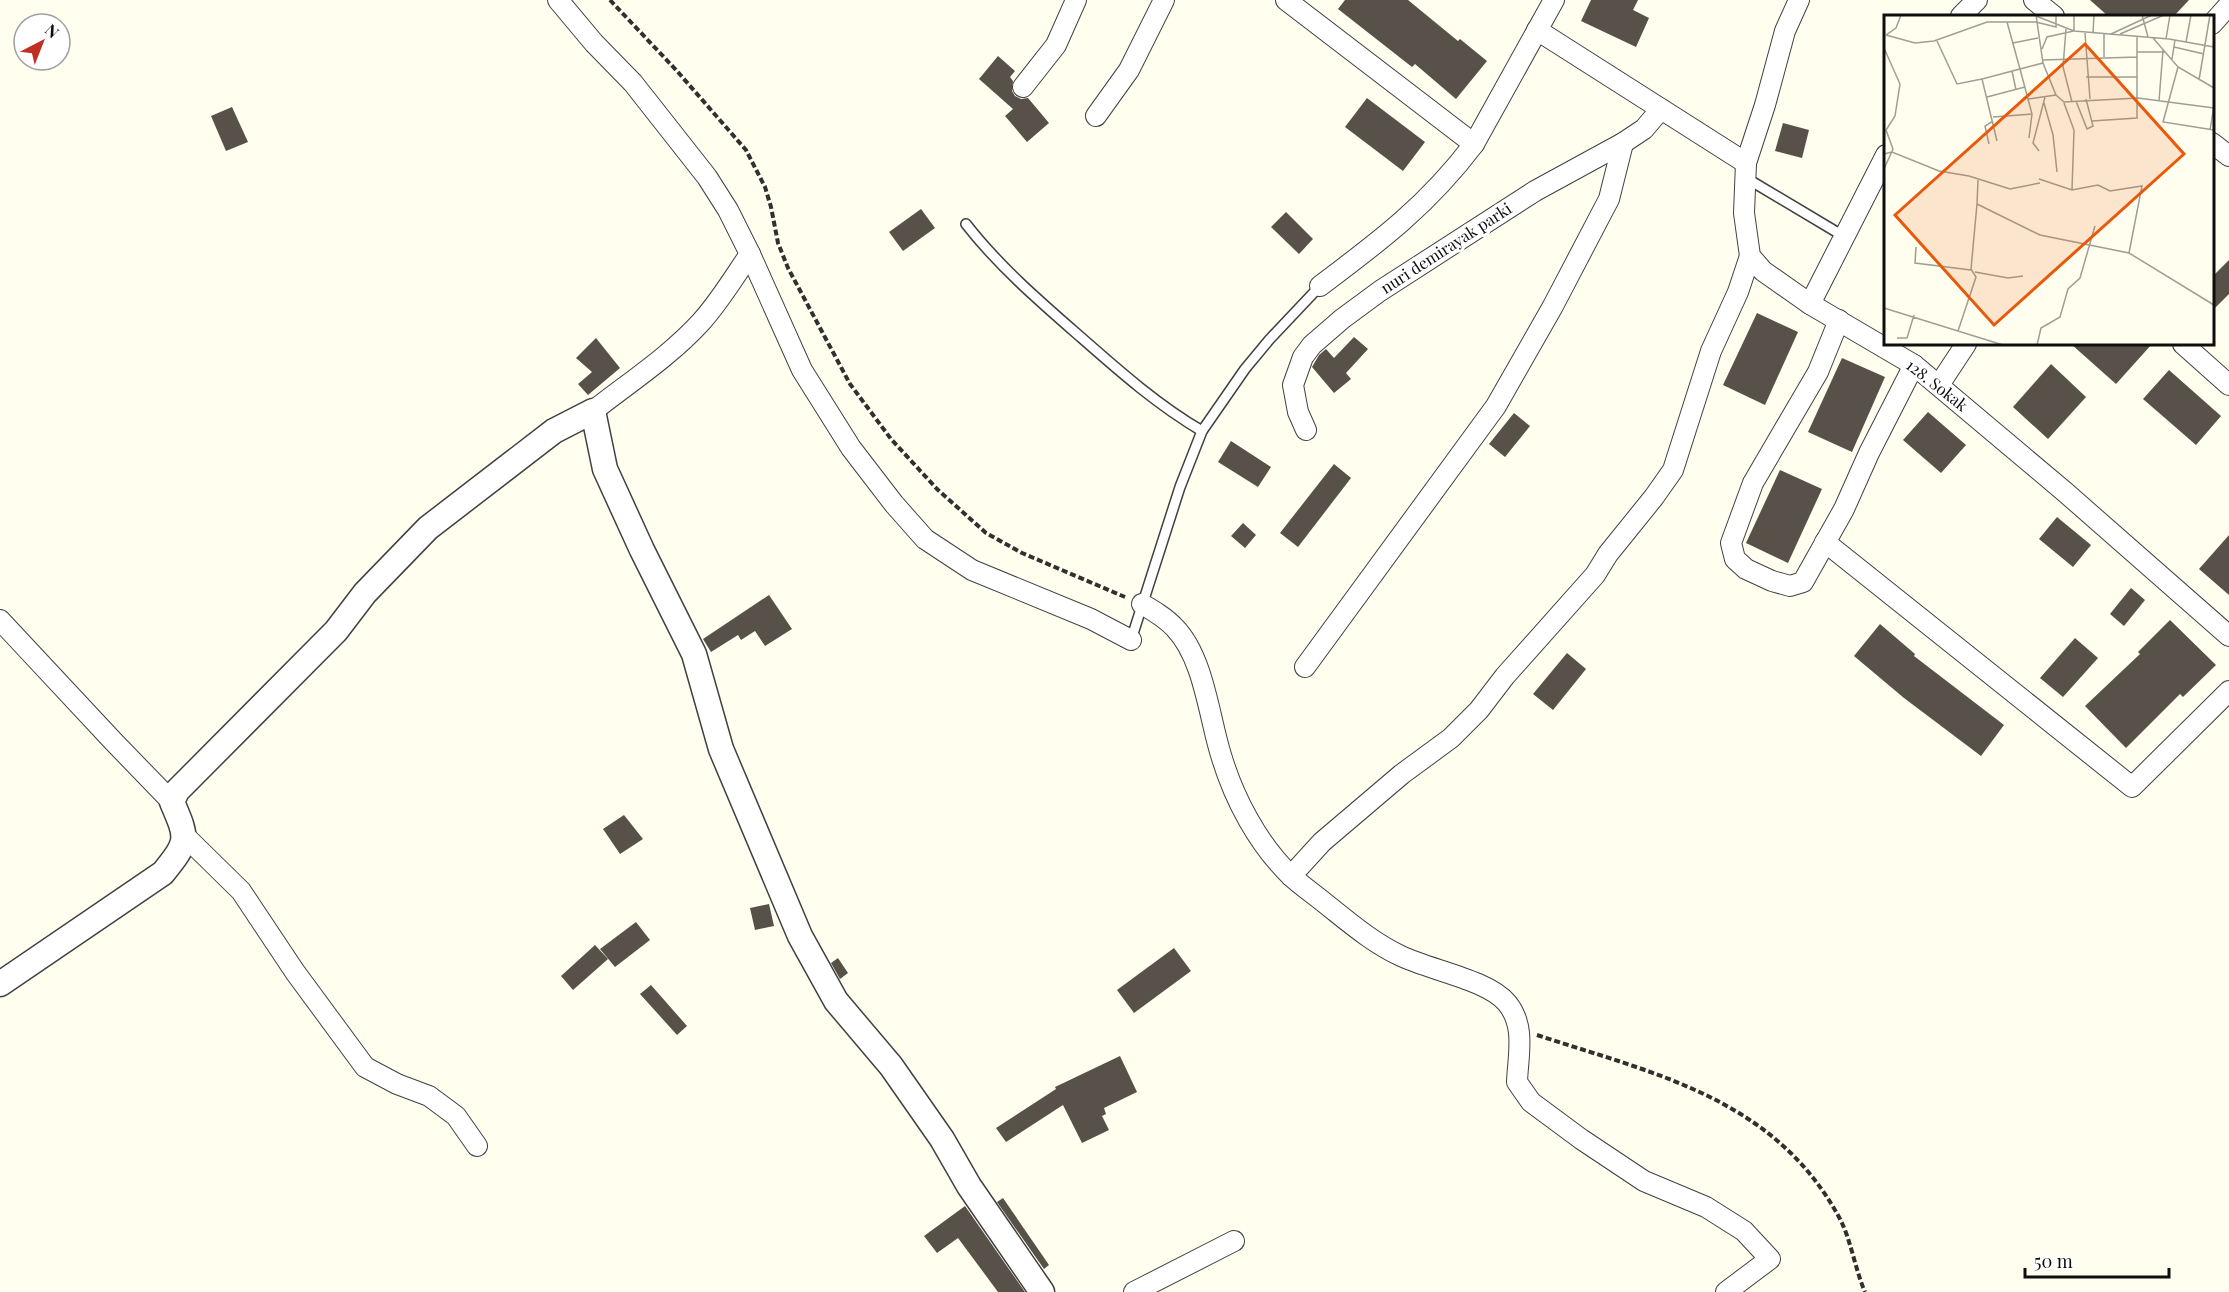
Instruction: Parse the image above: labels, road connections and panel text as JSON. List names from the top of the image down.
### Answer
{
  "streets": {
    "street": ["nuri demirayak parki", "128. Sokak"]
  },
  "scale_bar": "50 m",
  "north": "top right"
}
